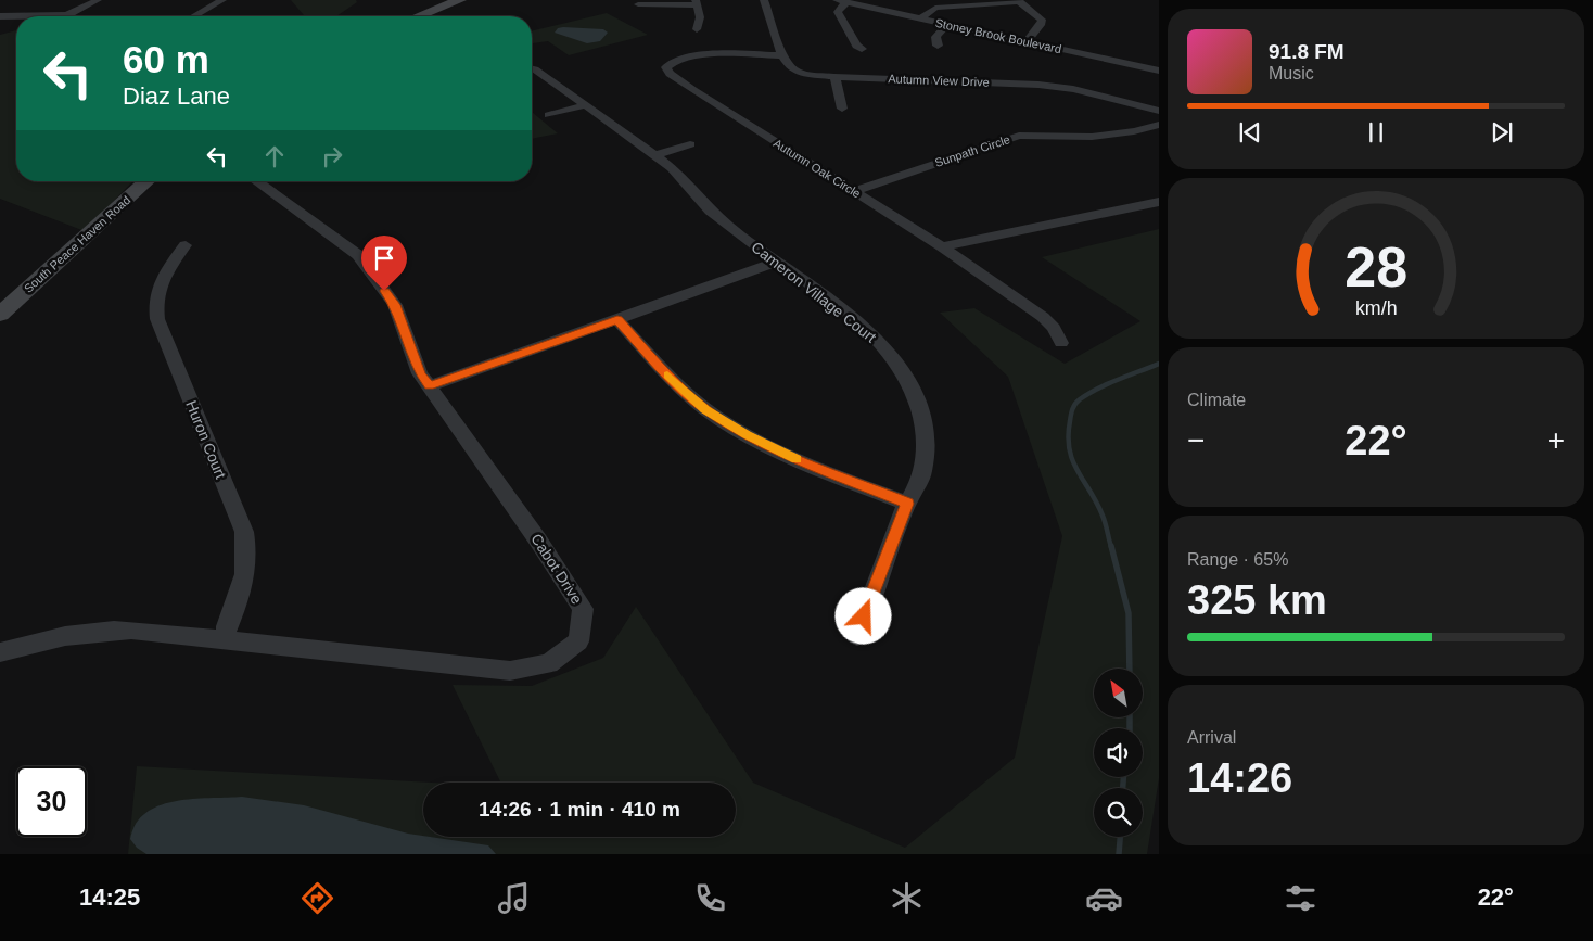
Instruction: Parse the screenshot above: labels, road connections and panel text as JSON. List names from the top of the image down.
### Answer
{
  "streets": {
    "main road": ["South Peace Haven Road"],
    "street": [
      "Stoney Brook Boulevard",
      "Autumn View Drive",
      "Sunpath Circle",
      "Autumn Oak Circle",
      "Cameron Village Court",
      "Huron Court",
      "Cabot Drive"
    ]
  },
  "crossings": [
    ["Autumn View Drive", "Autumn Oak Circle"],
    ["Sunpath Circle", "Autumn Oak Circle"],
    ["Huron Court", "Cabot Drive"]
  ],
  "north": "top left",
  "page": {
    "turn": ["60 m", "Diaz Lane"],
    "song": ["91.8 FM", "Music"],
    "tile": [
      "Climate",
      ["Range · 65%", "325 km"],
      ["Arrival", "14:26"]
    ],
    "heat": ["−", "22°", "+"],
    "limit": "30",
    "trip": "14:26 · 1 min · 410 m",
    "tabs": ["14:25", "22°"],
    "gauge": ["28", "km/h"]
  }
}
